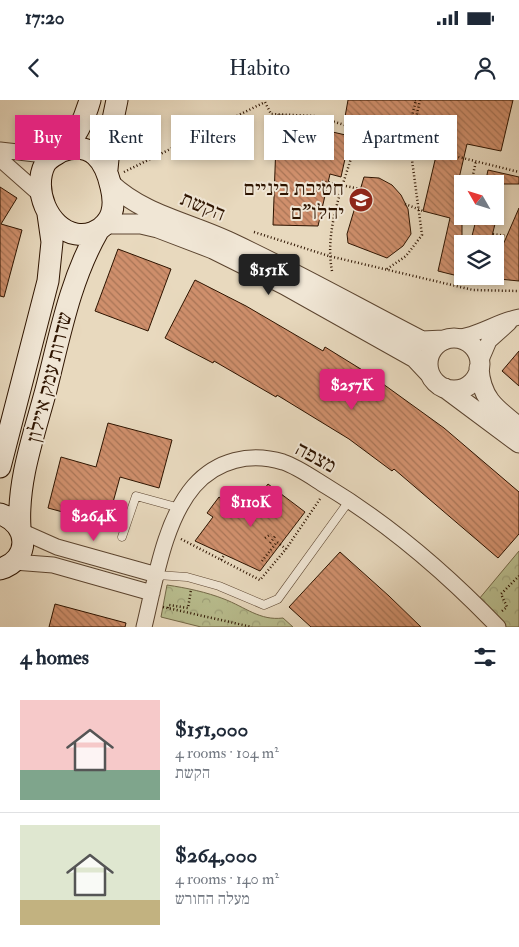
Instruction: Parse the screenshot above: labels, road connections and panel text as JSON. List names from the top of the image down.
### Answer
{
  "streets": {
    "main road": ["שדרות עמק איילון"],
    "street": ["הקשת", "מצפה"]
  },
  "crossings": [
    ["הקשת", "שדרות עמק איילון"]
  ],
  "places": {
    "school or university": ["חטיבת ביניים יהלו\"ם"]
  },
  "north": "top left",
  "page": {
    "status": "17:20",
    "header": "Habito",
    "chip": [
      "Buy",
      "Rent",
      "Filters",
      "New",
      "Apartment"
    ],
    "price": [
      "$151K",
      "$257K",
      "$110K",
      "$264K"
    ],
    "heading": "4 homes",
    "list": [
      {
        "name": "$151,000",
        "note": "4 rooms · 104 m² · הקשת"
      },
      {
        "name": "$264,000",
        "note": "4 rooms · 140 m² · מעלה החורש"
      }
    ]
  }
}
